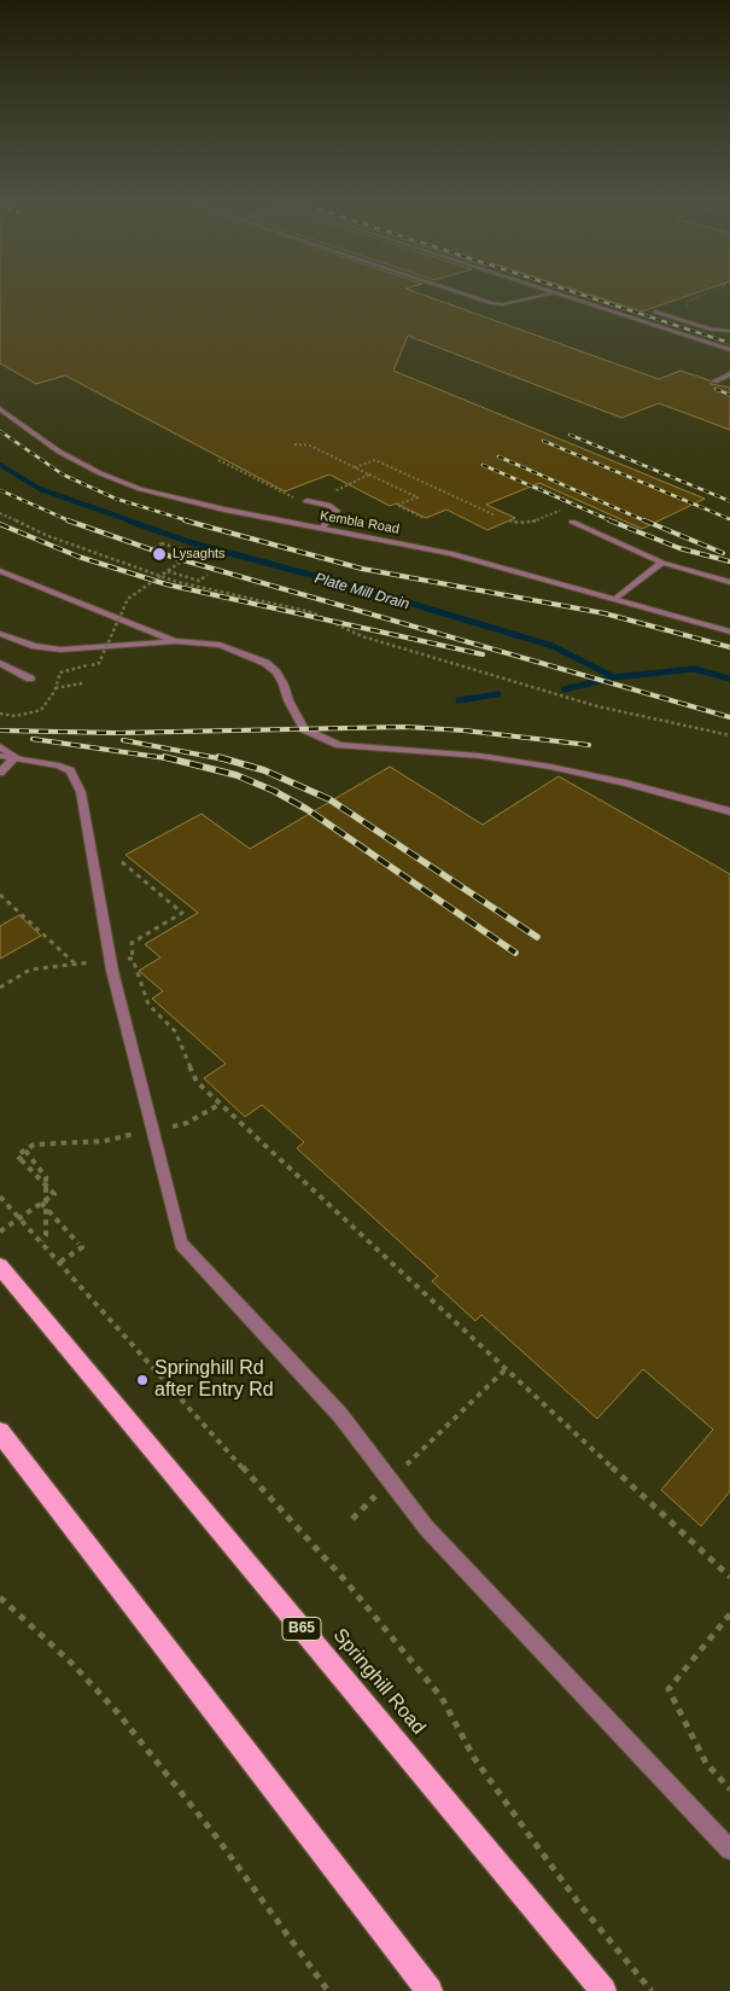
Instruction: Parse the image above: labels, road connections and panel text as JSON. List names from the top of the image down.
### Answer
{
  "streets": {
    "main road": ["B65", "Springhill Road"],
    "street": ["Kembla Road"]
  },
  "water": ["Plate Mill Drain"],
  "places": ["Lysaghts", "Springhill Rd after Entry Rd"]
}
